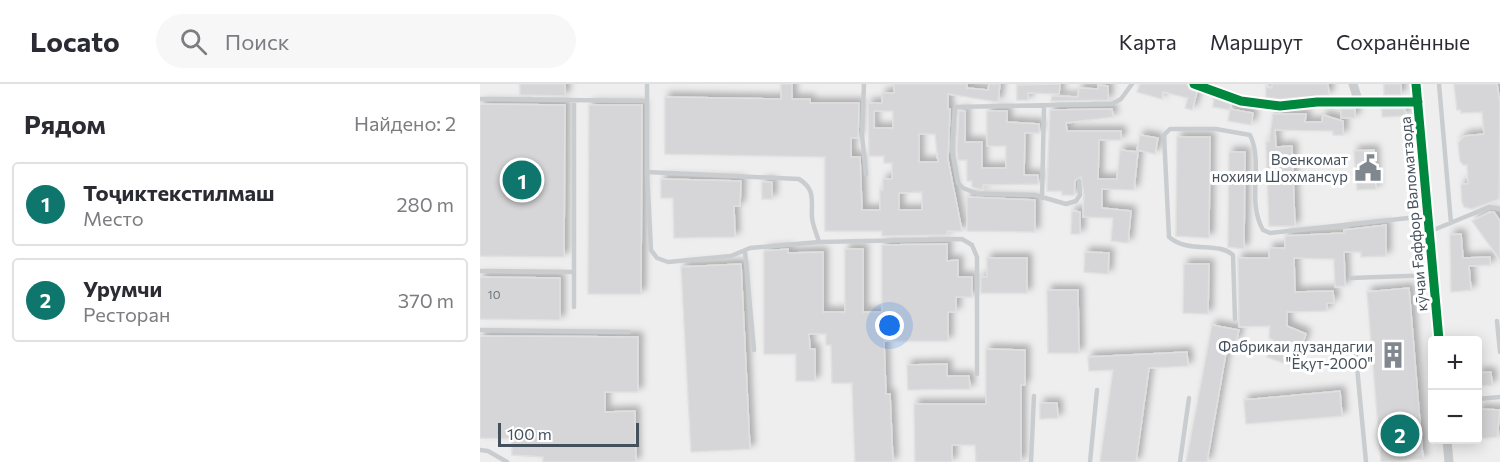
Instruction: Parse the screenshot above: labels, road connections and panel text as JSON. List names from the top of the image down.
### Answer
{
  "streets": {
    "street": ["кӯчаи Ғаффор Валоматзода"]
  },
  "places": {
    "public building": ["Военкомат нохияи Шохмансур"],
    "building": ["Фабрикаи дузандагии \"Ёқут-2000\""]
  },
  "house_numbers": ["10"],
  "scale_bar": "100 m",
  "page": {
    "header": "Locato",
    "search": "Поиск",
    "nav": ["Карта", "Маршрут", "Сохранённые"],
    "heading": ["Рядом", "Найдено: 2"],
    "pins": ["1", "2"],
    "list": [
      {
        "mark": "1",
        "name": "Тоҷиктекстилмаш",
        "note": "Место",
        "value": "280 m"
      },
      {
        "mark": "2",
        "name": "Урумчи",
        "note": "Ресторан",
        "value": "370 m"
      }
    ],
    "map_buttons": ["+", "−"],
    "scale": "100 m"
  }
}
